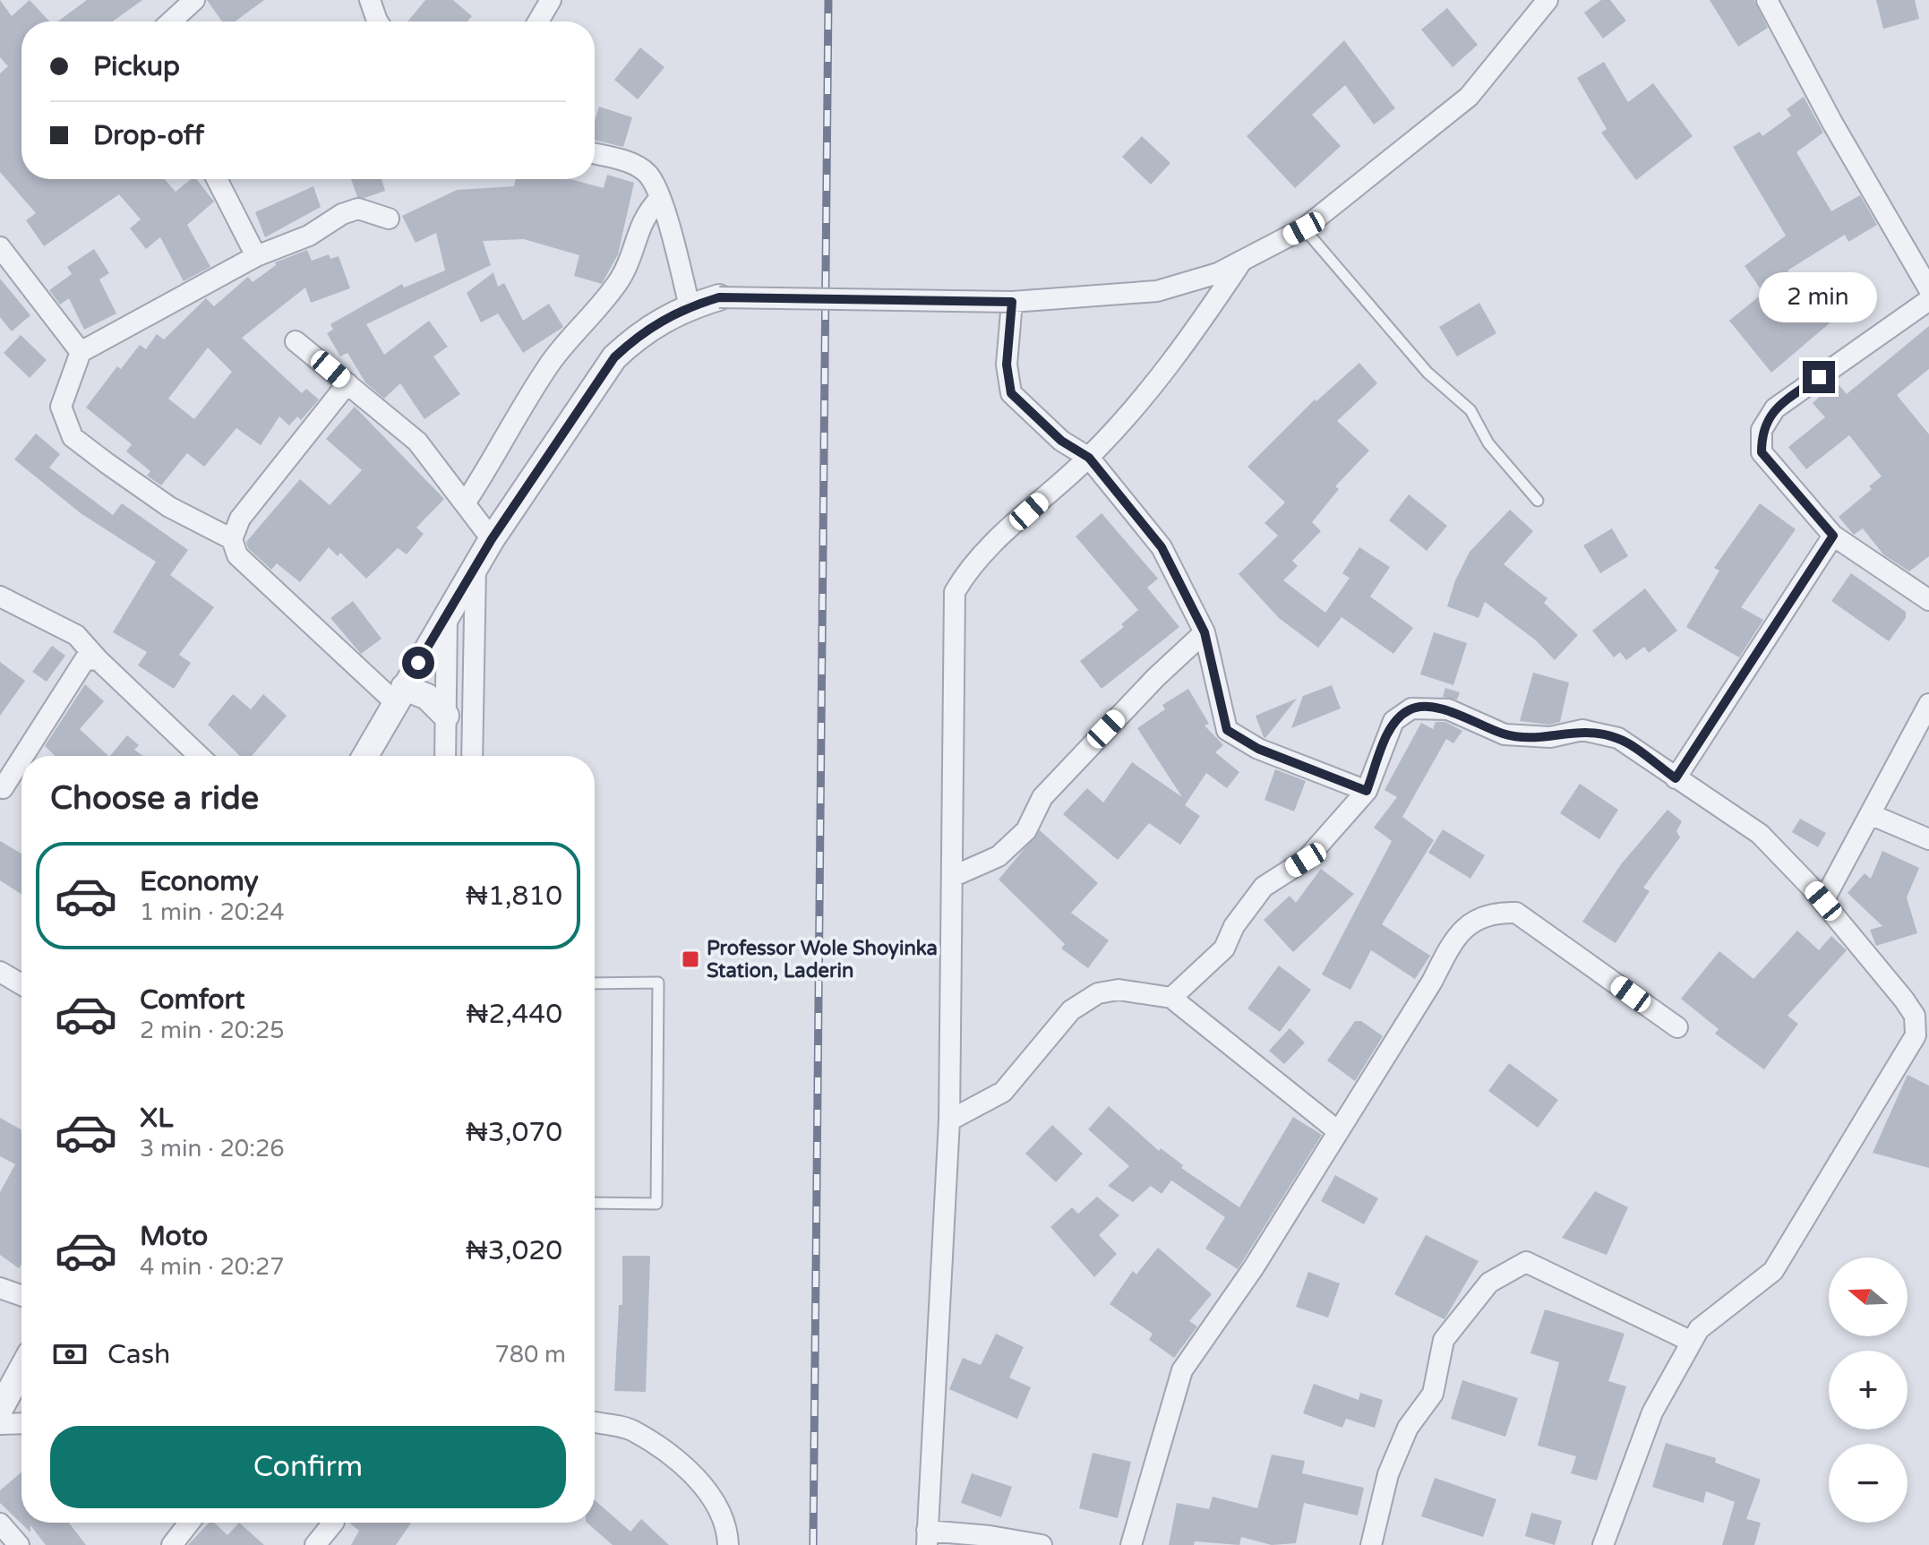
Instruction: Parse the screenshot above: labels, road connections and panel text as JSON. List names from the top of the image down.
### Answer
{
  "places": {
    "transit": ["Professor Wole Shoyinka Station, Laderin"]
  },
  "north": "left",
  "page": {
    "banner": ["Pickup", "Drop-off"],
    "bubble": "2 min",
    "heading": "Choose a ride",
    "list": [
      {
        "name": "Economy",
        "note": "1 min · 20:24",
        "value": "₦1,810"
      },
      {
        "name": "Comfort",
        "note": "2 min · 20:25",
        "value": "₦2,440"
      },
      {
        "name": "XL",
        "note": "3 min · 20:26",
        "value": "₦3,070"
      },
      {
        "name": "Moto",
        "note": "4 min · 20:27",
        "value": "₦3,020"
      }
    ],
    "map_buttons": ["+", "−"],
    "pay": ["Cash", "780 m"],
    "buttons": "Confirm"
  }
}
